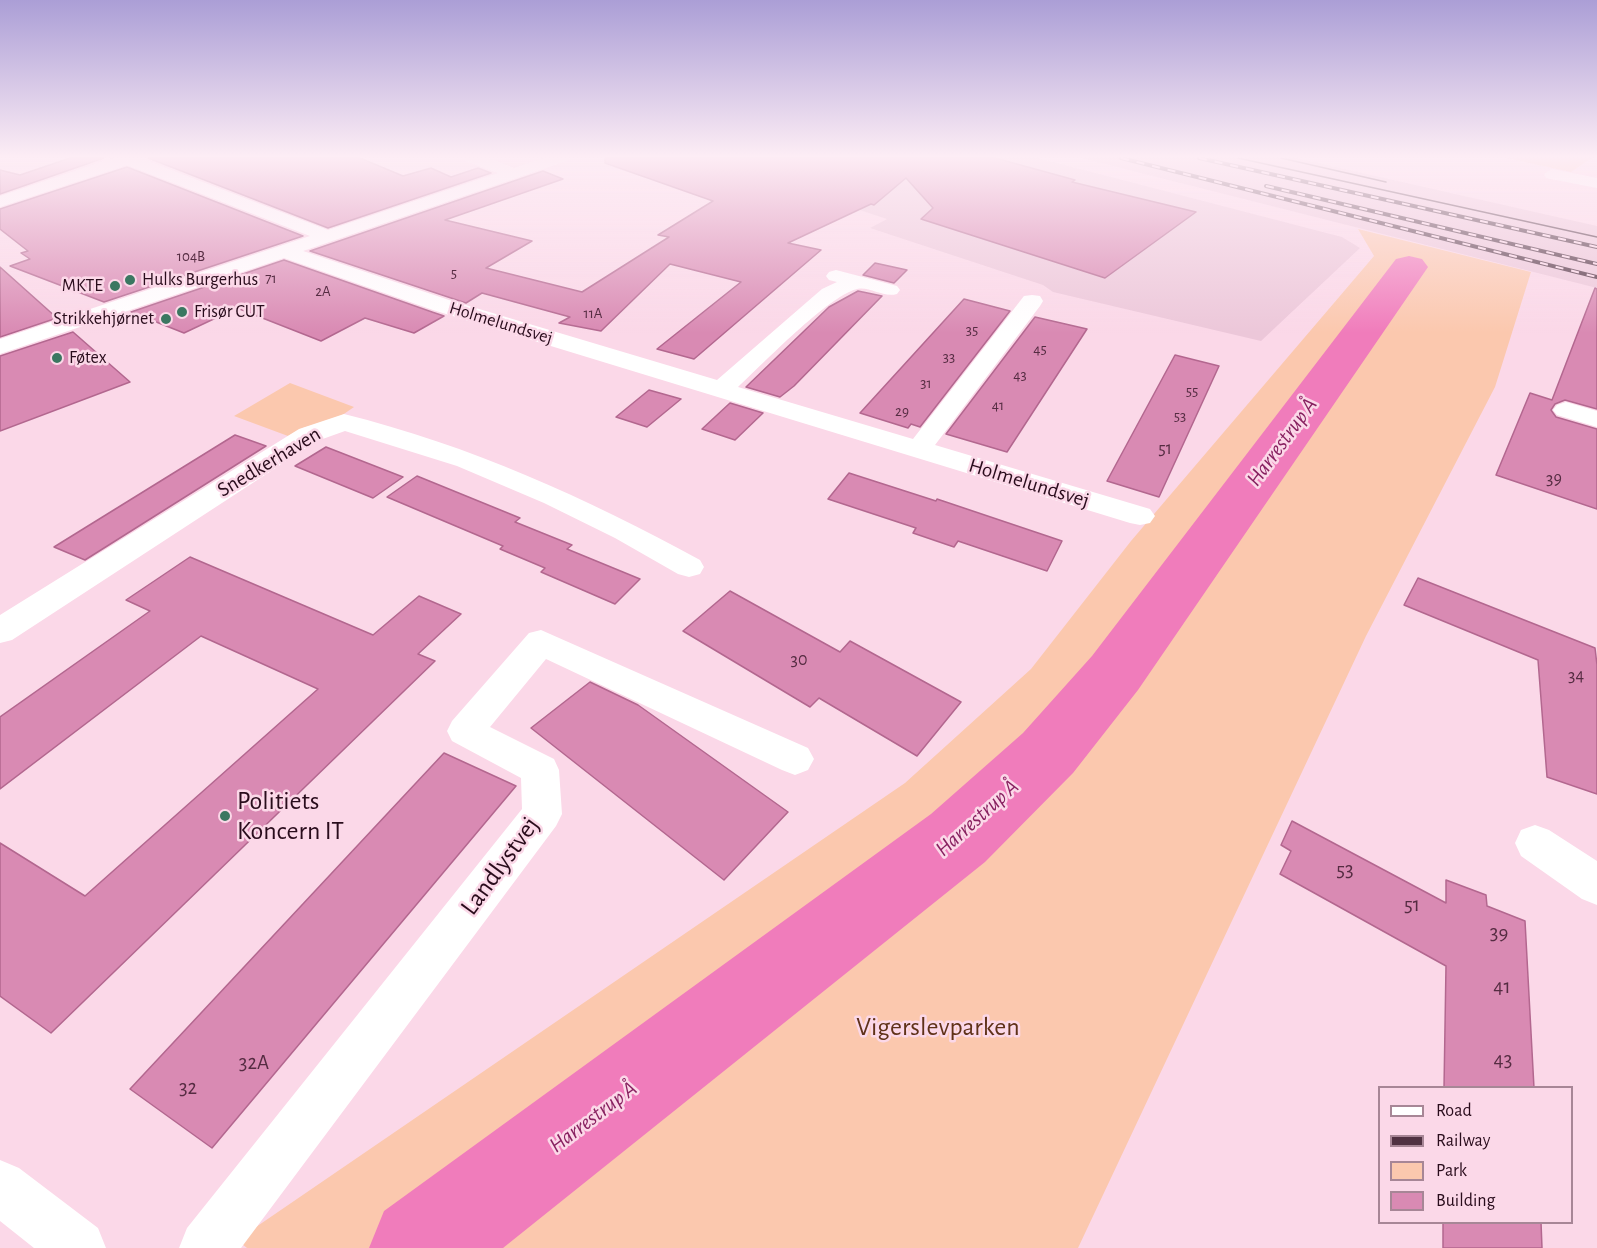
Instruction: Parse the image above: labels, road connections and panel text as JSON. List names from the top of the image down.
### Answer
{
  "streets": {
    "street": ["Holmelundsvej", "Snedkerhaven", "Landlystvej"]
  },
  "water": ["Harrestrup Å"],
  "parks": ["Vigerslevparken"],
  "places": [
    "Hulks Burgerhus",
    "MKTE",
    "Frisør CUT",
    "Strikkehjørnet",
    "Føtex",
    "Politiets Koncern IT"
  ],
  "house_numbers": [
    "104B",
    "5",
    "71",
    "2A",
    "11A",
    "35",
    "45",
    "33",
    "43",
    "31",
    "55",
    "41",
    "29",
    "53",
    "51",
    "39",
    "30",
    "34",
    "53",
    "51",
    "39",
    "41",
    "43",
    "32A",
    "32"
  ],
  "legend": [
    "Road",
    "Railway",
    "Park",
    "Building"
  ]
}
